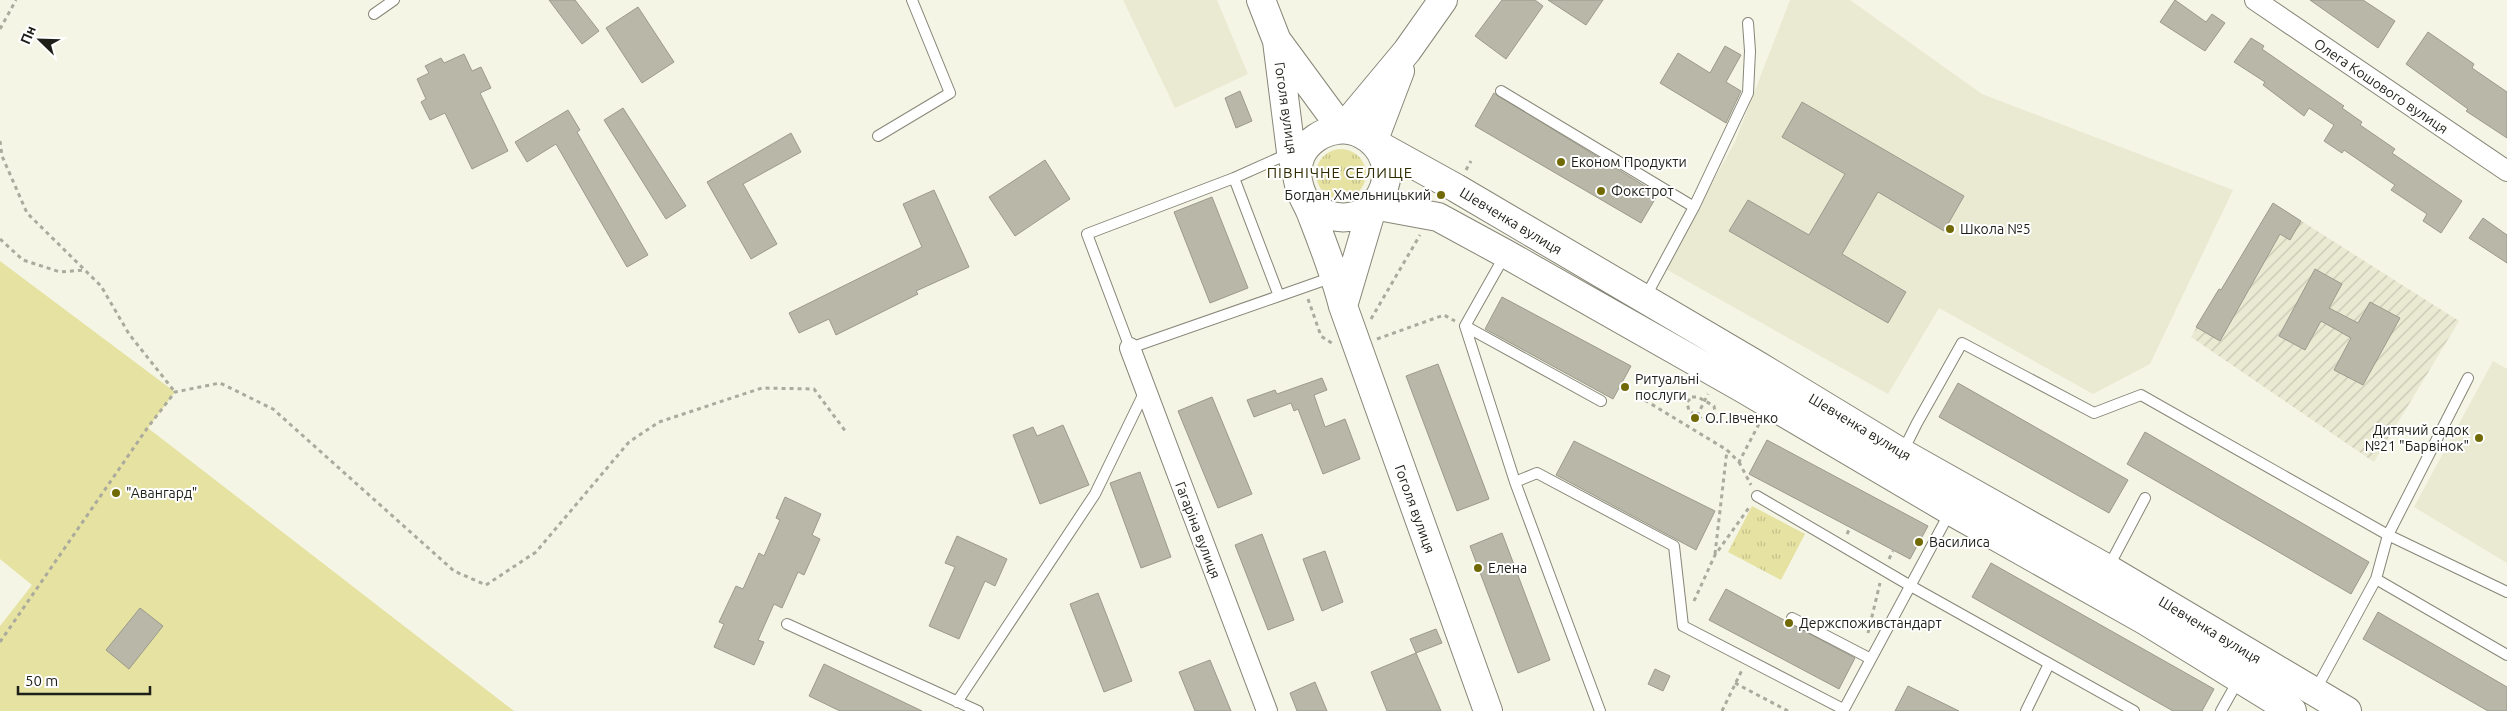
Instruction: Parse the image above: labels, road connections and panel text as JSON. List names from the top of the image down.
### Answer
{
  "streets": {
    "street": [
      "Олега Кошового вулиця",
      "Гоголя вулиця",
      "Шевченка вулиця",
      "Гагаріна вулиця"
    ]
  },
  "crossings": [
    ["Гоголя вулиця", "Шевченка вулиця"]
  ],
  "districts": ["ПІВНІЧНЕ СЕЛИЩЕ"],
  "places": [
    "Економ Продукти",
    "Фокстрот",
    "Богдан Хмельницький",
    "Школа №5",
    "Ритуальні послуги",
    "О.Г.Івченко",
    "Дитячий садок №21 \"Барвінок\"",
    "\"Авангард\"",
    "Василиса",
    "Елена",
    "Держспоживстандарт"
  ],
  "scale_bar": "50 m",
  "north": "top left"
}
